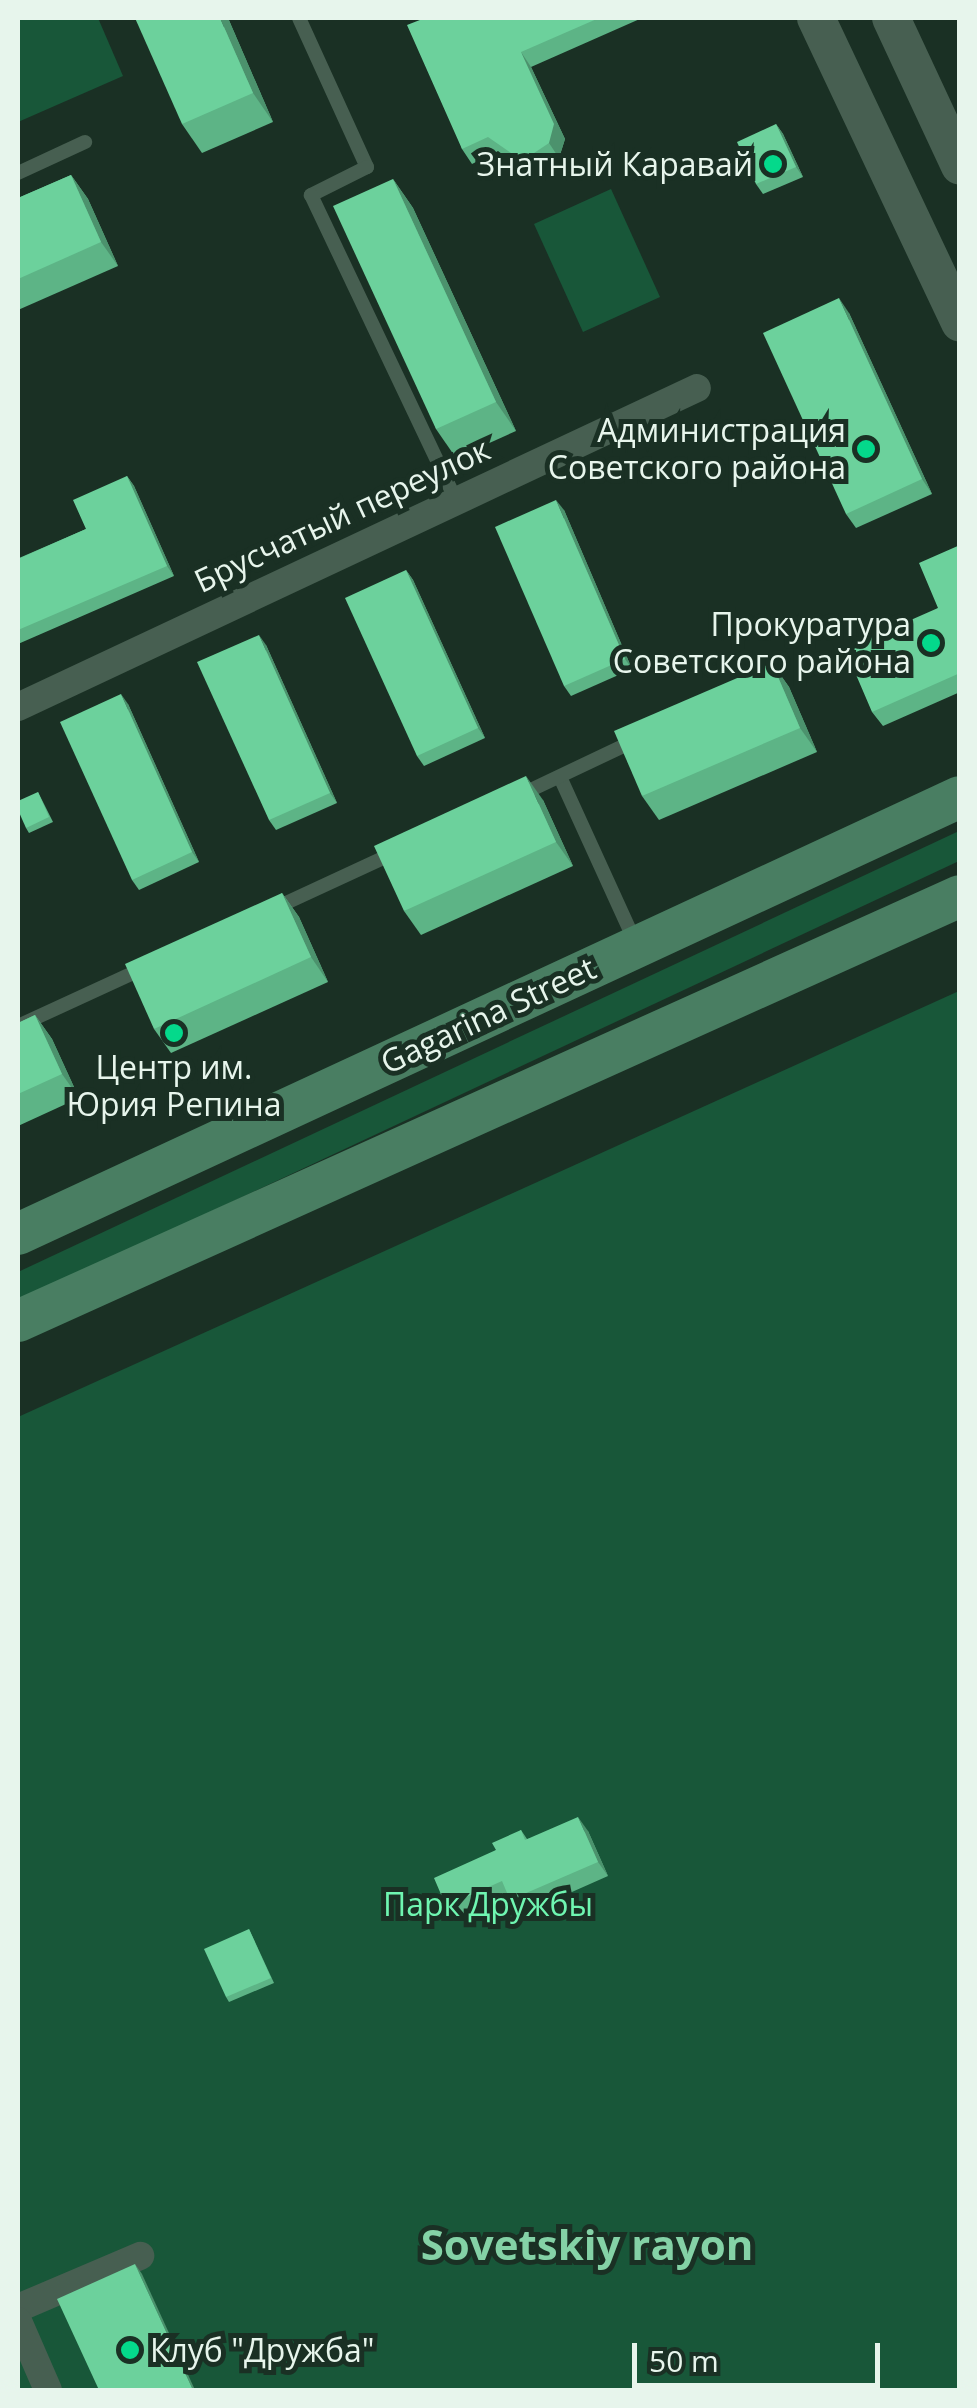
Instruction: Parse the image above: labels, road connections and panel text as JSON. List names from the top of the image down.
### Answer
{
  "streets": {
    "main road": ["Gagarina Street"],
    "street": ["Брусчатый переулок"]
  },
  "districts": ["Sovetskiy rayon"],
  "parks": ["Парк Дружбы"],
  "places": [
    "Знатный Каравай",
    "Администрация Советского района",
    "Прокуратура Советского района",
    "Центр им. Юрия Репина",
    "Клуб \"Дружба\""
  ],
  "scale_bar": "50 m"
}
